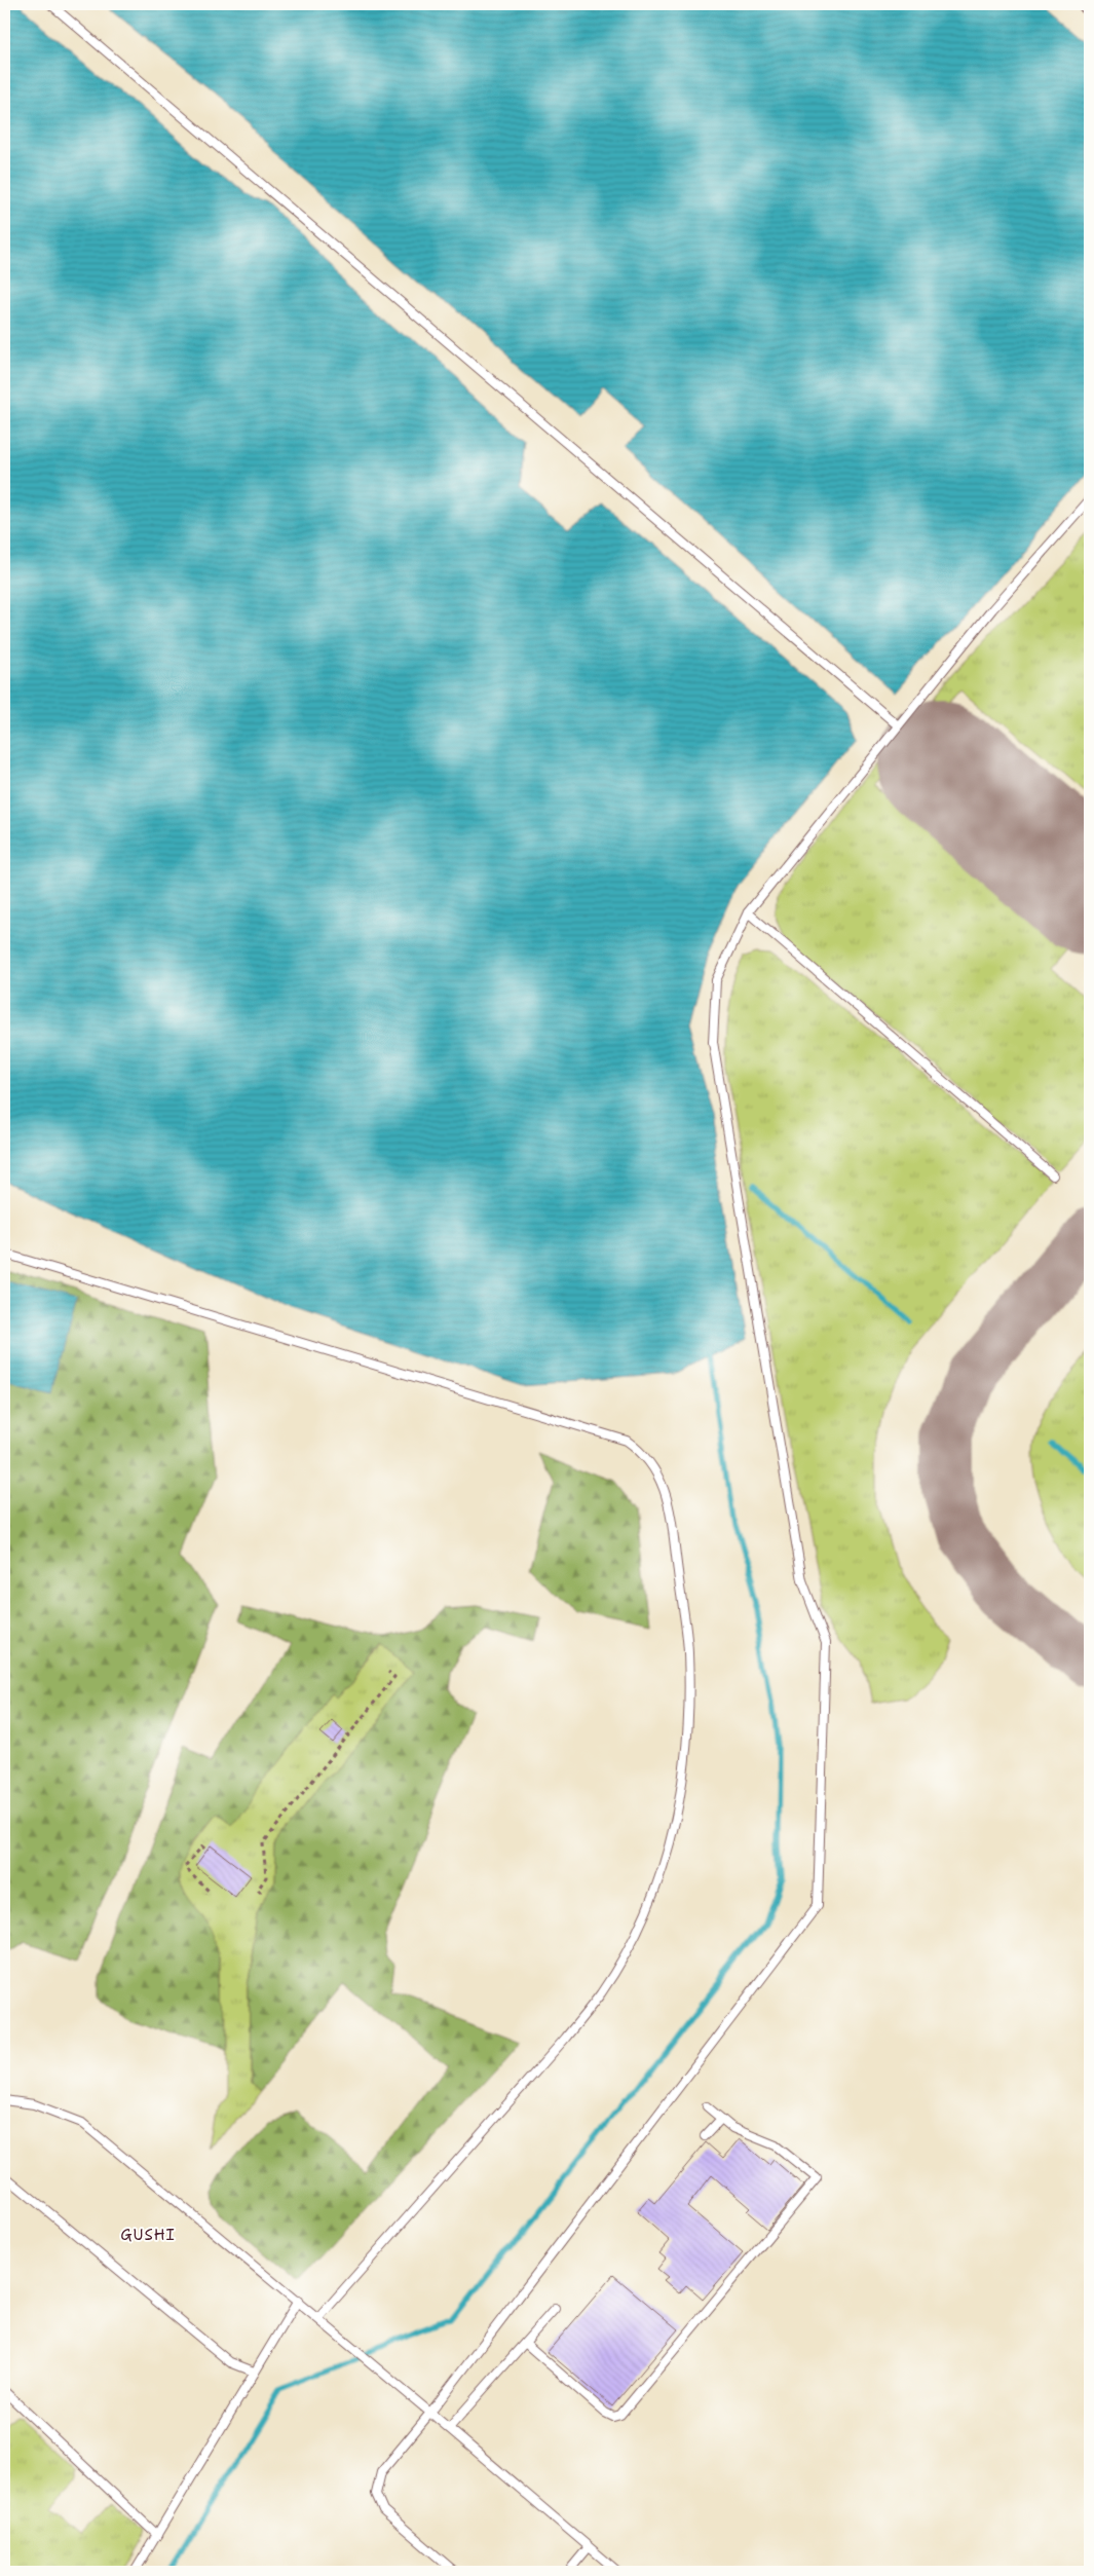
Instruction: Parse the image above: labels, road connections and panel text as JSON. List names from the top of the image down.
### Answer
{
  "districts": ["GUSHI"]
}
